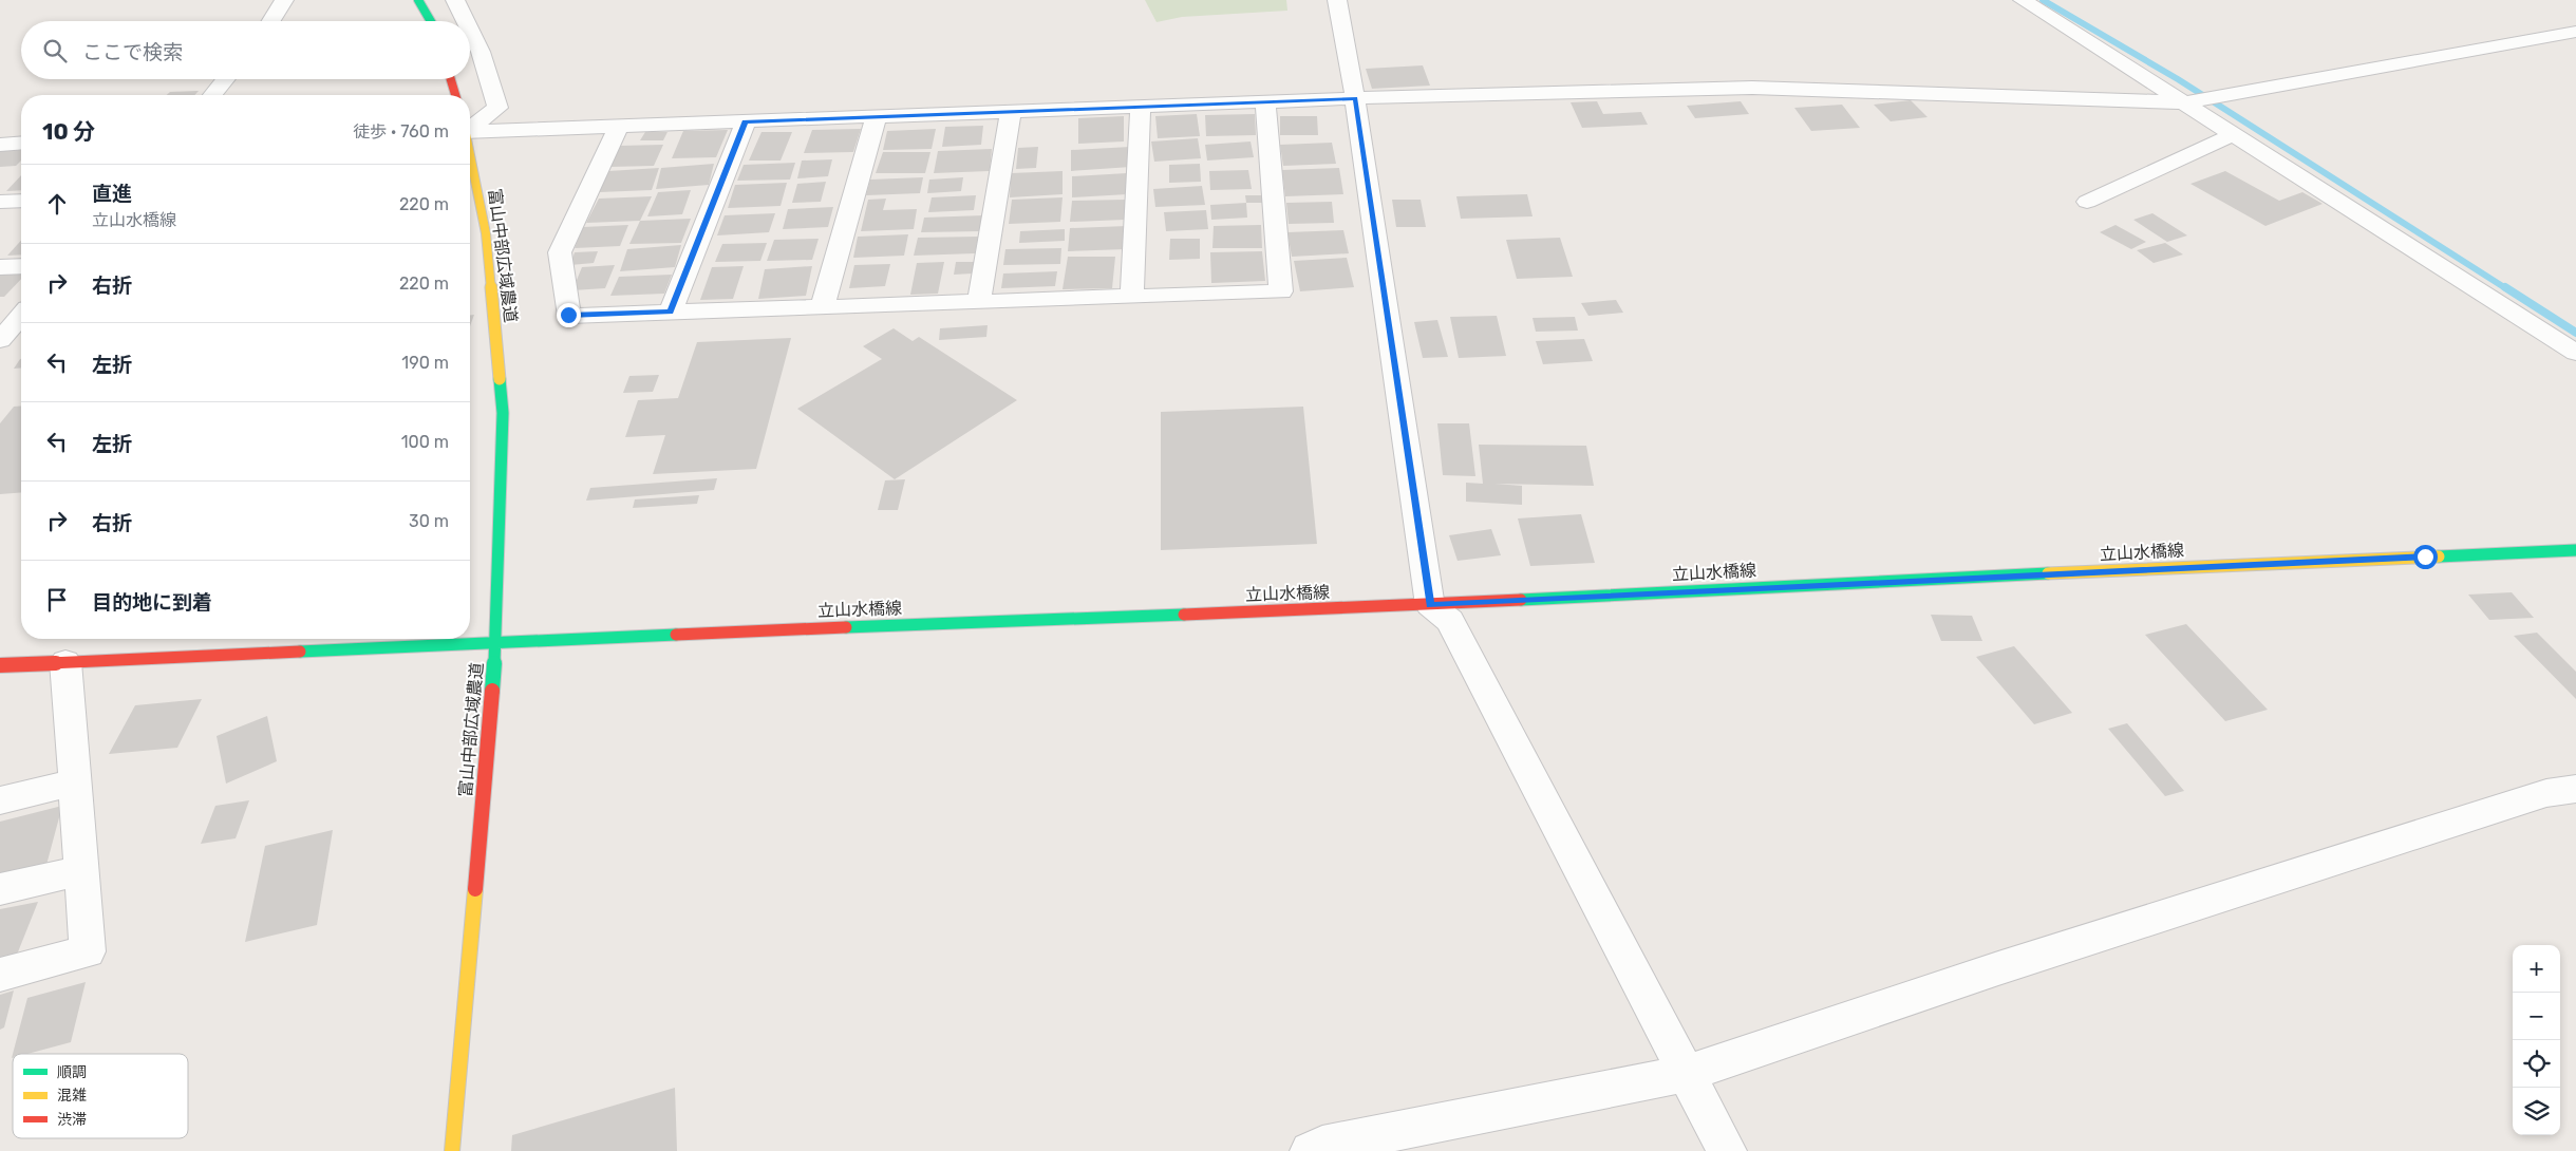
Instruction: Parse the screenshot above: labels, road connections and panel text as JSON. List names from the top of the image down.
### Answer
{
  "streets": {
    "main road": ["富山中部広域農道", "立山水橋線"]
  },
  "crossings": [
    ["富山中部広域農道", "立山水橋線"]
  ],
  "legend": ["順調", "混雑", "渋滞"],
  "page": {
    "search": "ここで検索",
    "heading": ["10 分", "徒歩 · 760 m"],
    "list": [
      ["直進", "立山水橋線", "220 m"],
      ["右折", "220 m"],
      ["左折", "190 m"],
      ["左折", "100 m"],
      ["右折", "30 m"],
      "目的地に到着"
    ],
    "map_buttons": ["+", "−"]
  }
}
